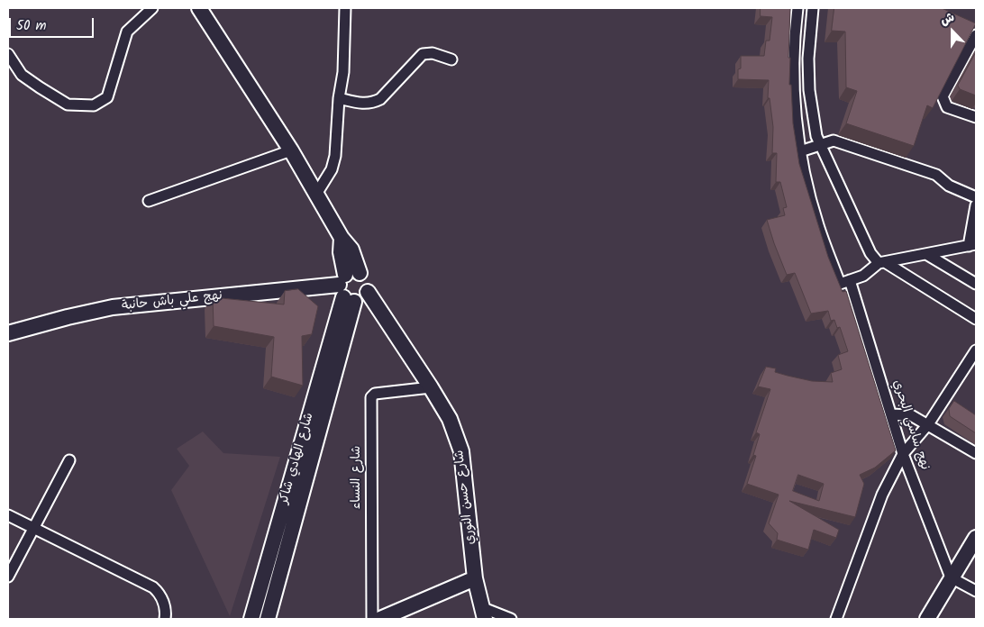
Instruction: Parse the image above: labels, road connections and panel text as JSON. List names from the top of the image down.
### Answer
{
  "streets": {
    "street": [
      "نهج علي باش حانبة",
      "نهج ساسي البحري",
      "شارع الهادي شاكر",
      "شارع النساء",
      "شارع حسن النوري"
    ]
  },
  "crossings": [
    ["نهج علي باش حانبة", "شارع الهادي شاكر"],
    ["نهج علي باش حانبة", "شارع حسن النوري"],
    ["شارع الهادي شاكر", "شارع حسن النوري"],
    ["شارع النساء", "شارع حسن النوري"]
  ],
  "scale_bar": "50 m",
  "north": "top"
}
